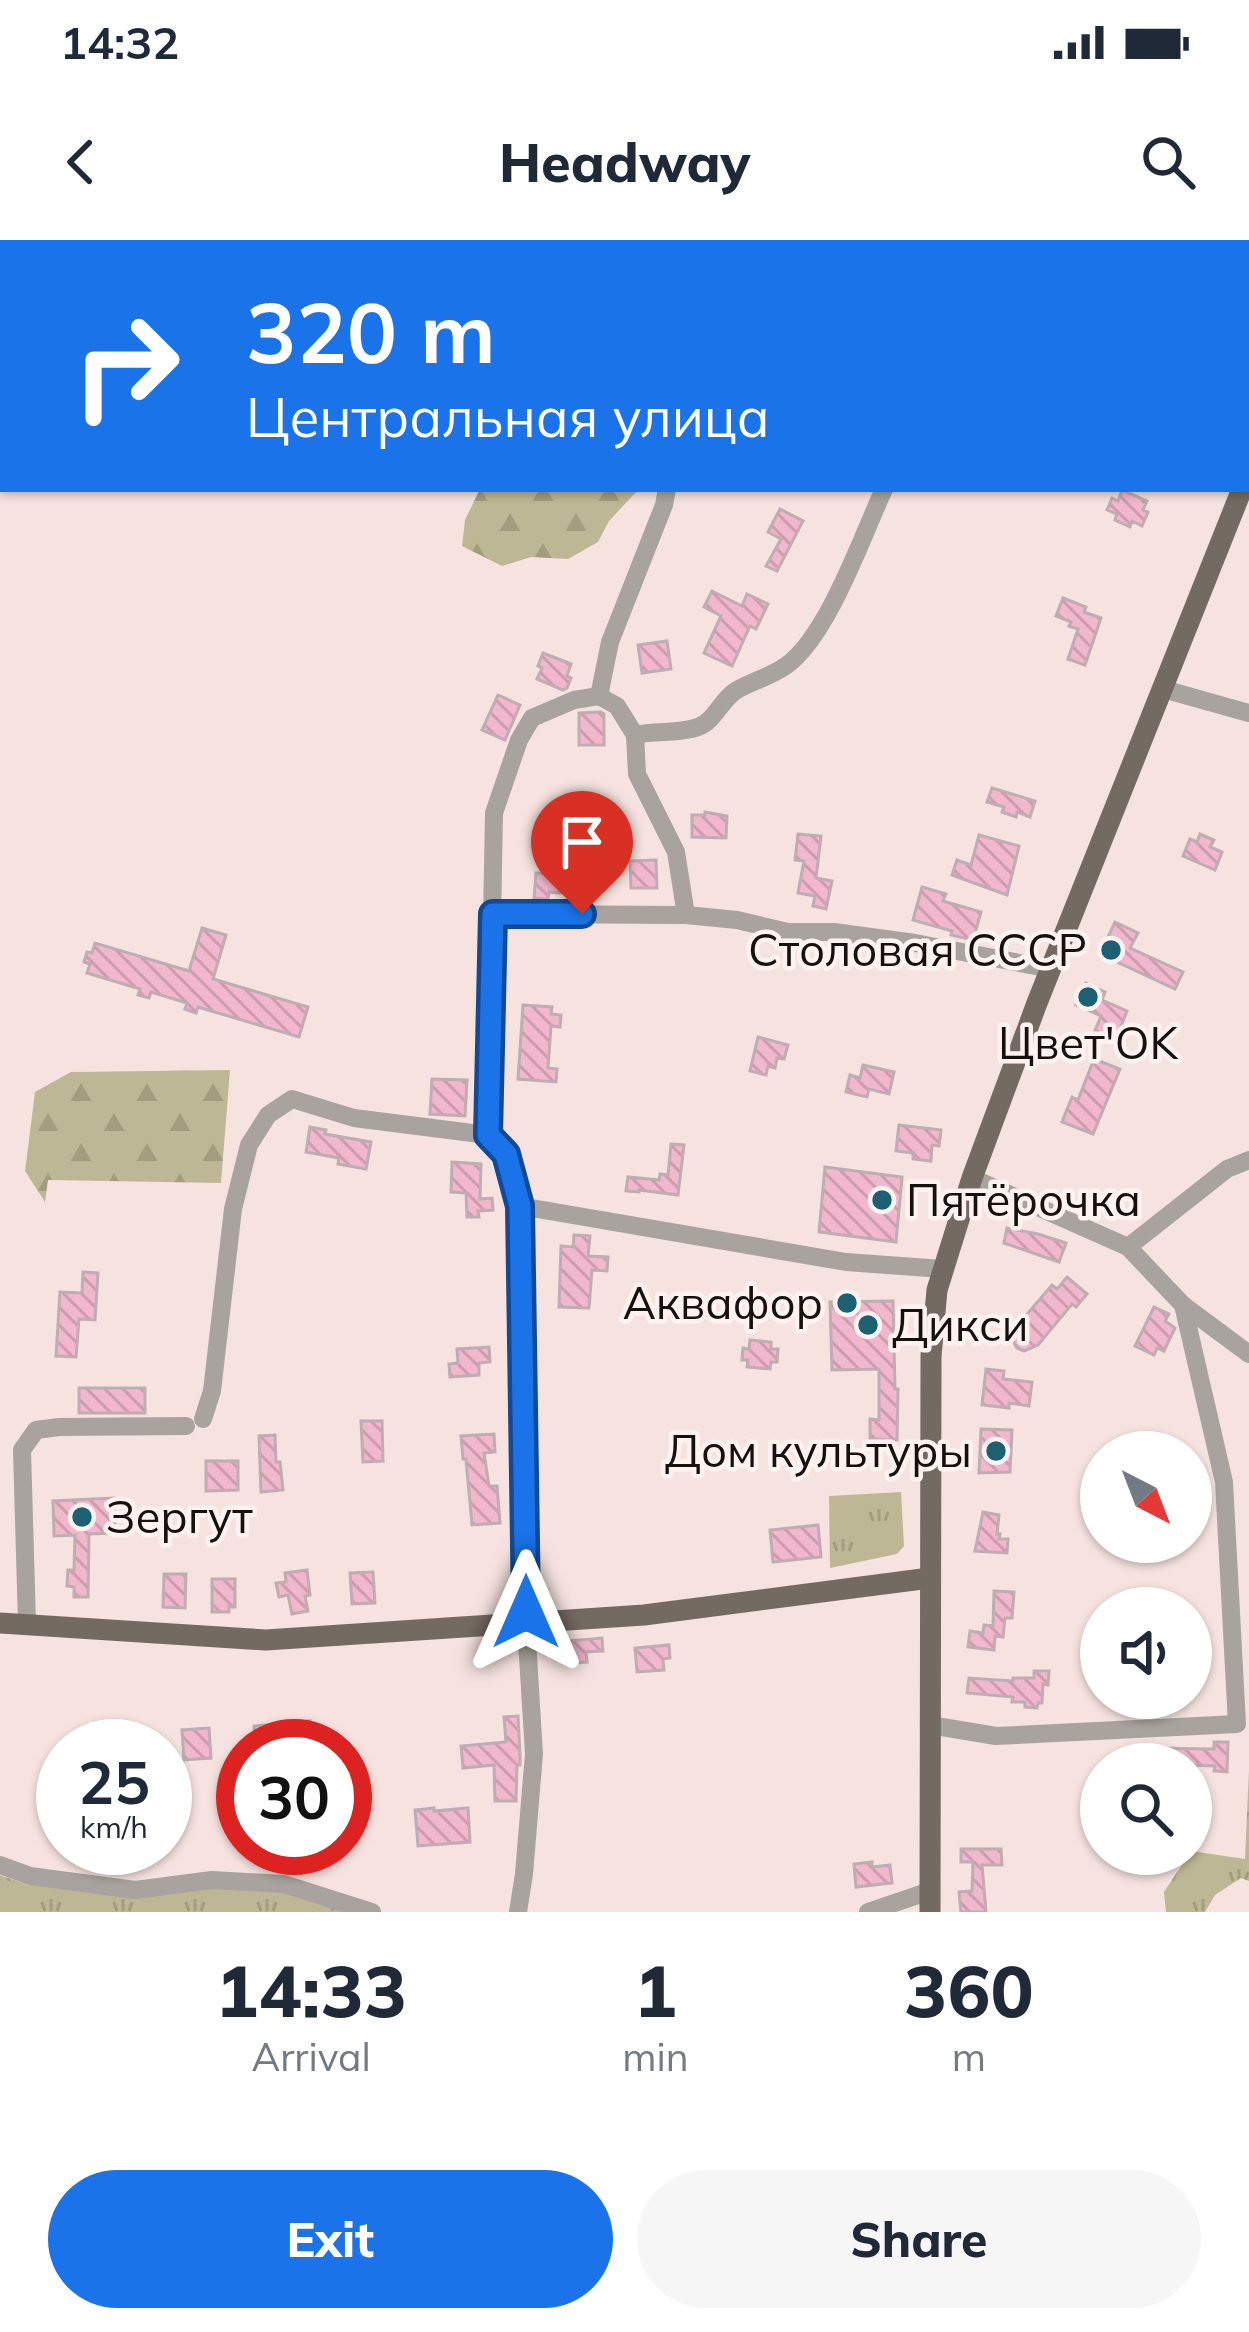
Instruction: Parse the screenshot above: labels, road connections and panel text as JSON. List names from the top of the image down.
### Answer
{
  "places": [
    "Столовая СССР",
    "Цвет'OK",
    "Пятёрочка",
    "Аквафор",
    "Дикси",
    "Дом культуры",
    "Зергут"
  ],
  "north": "bottom right",
  "page": {
    "status": "14:32",
    "header": "Headway",
    "turn": ["320 m", "Центральная улица"],
    "speed": "25 km/h",
    "limit": "30",
    "eta": [
      "14:33",
      "Arrival",
      "1",
      "min",
      "360",
      "m"
    ],
    "buttons": ["Exit", "Share"]
  }
}
